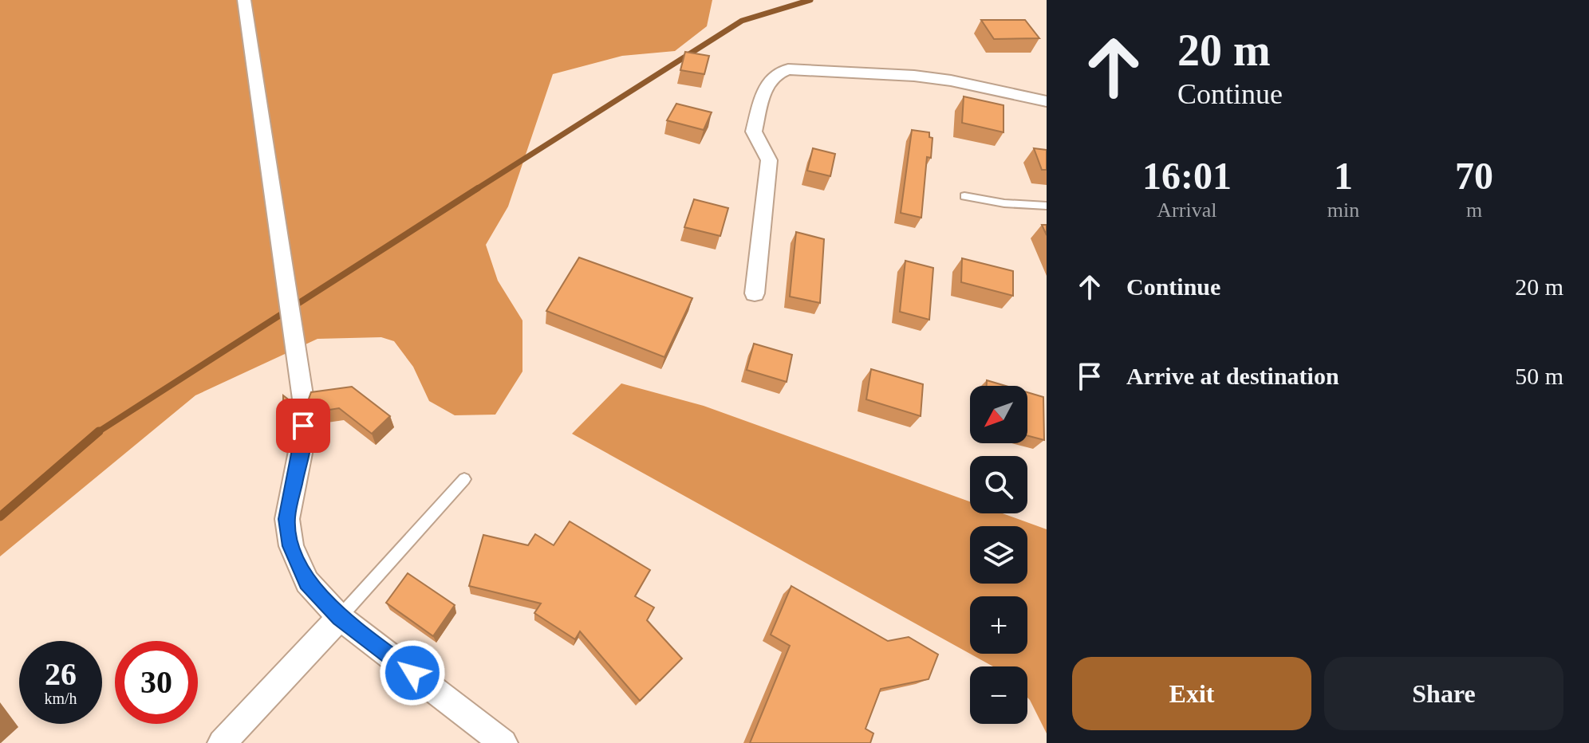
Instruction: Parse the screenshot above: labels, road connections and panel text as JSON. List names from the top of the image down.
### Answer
{
  "north": "bottom left",
  "page": {
    "turn": ["20 m", "Continue"],
    "eta": [
      "16:01",
      "Arrival",
      "1",
      "min",
      "70",
      "m"
    ],
    "list": [
      {
        "name": "Continue",
        "value": "20 m"
      },
      {
        "name": "Arrive at destination",
        "value": "50 m"
      }
    ],
    "map_buttons": ["+", "−"],
    "speed": "26 km/h",
    "limit": "30",
    "buttons": ["Exit", "Share"]
  }
}
